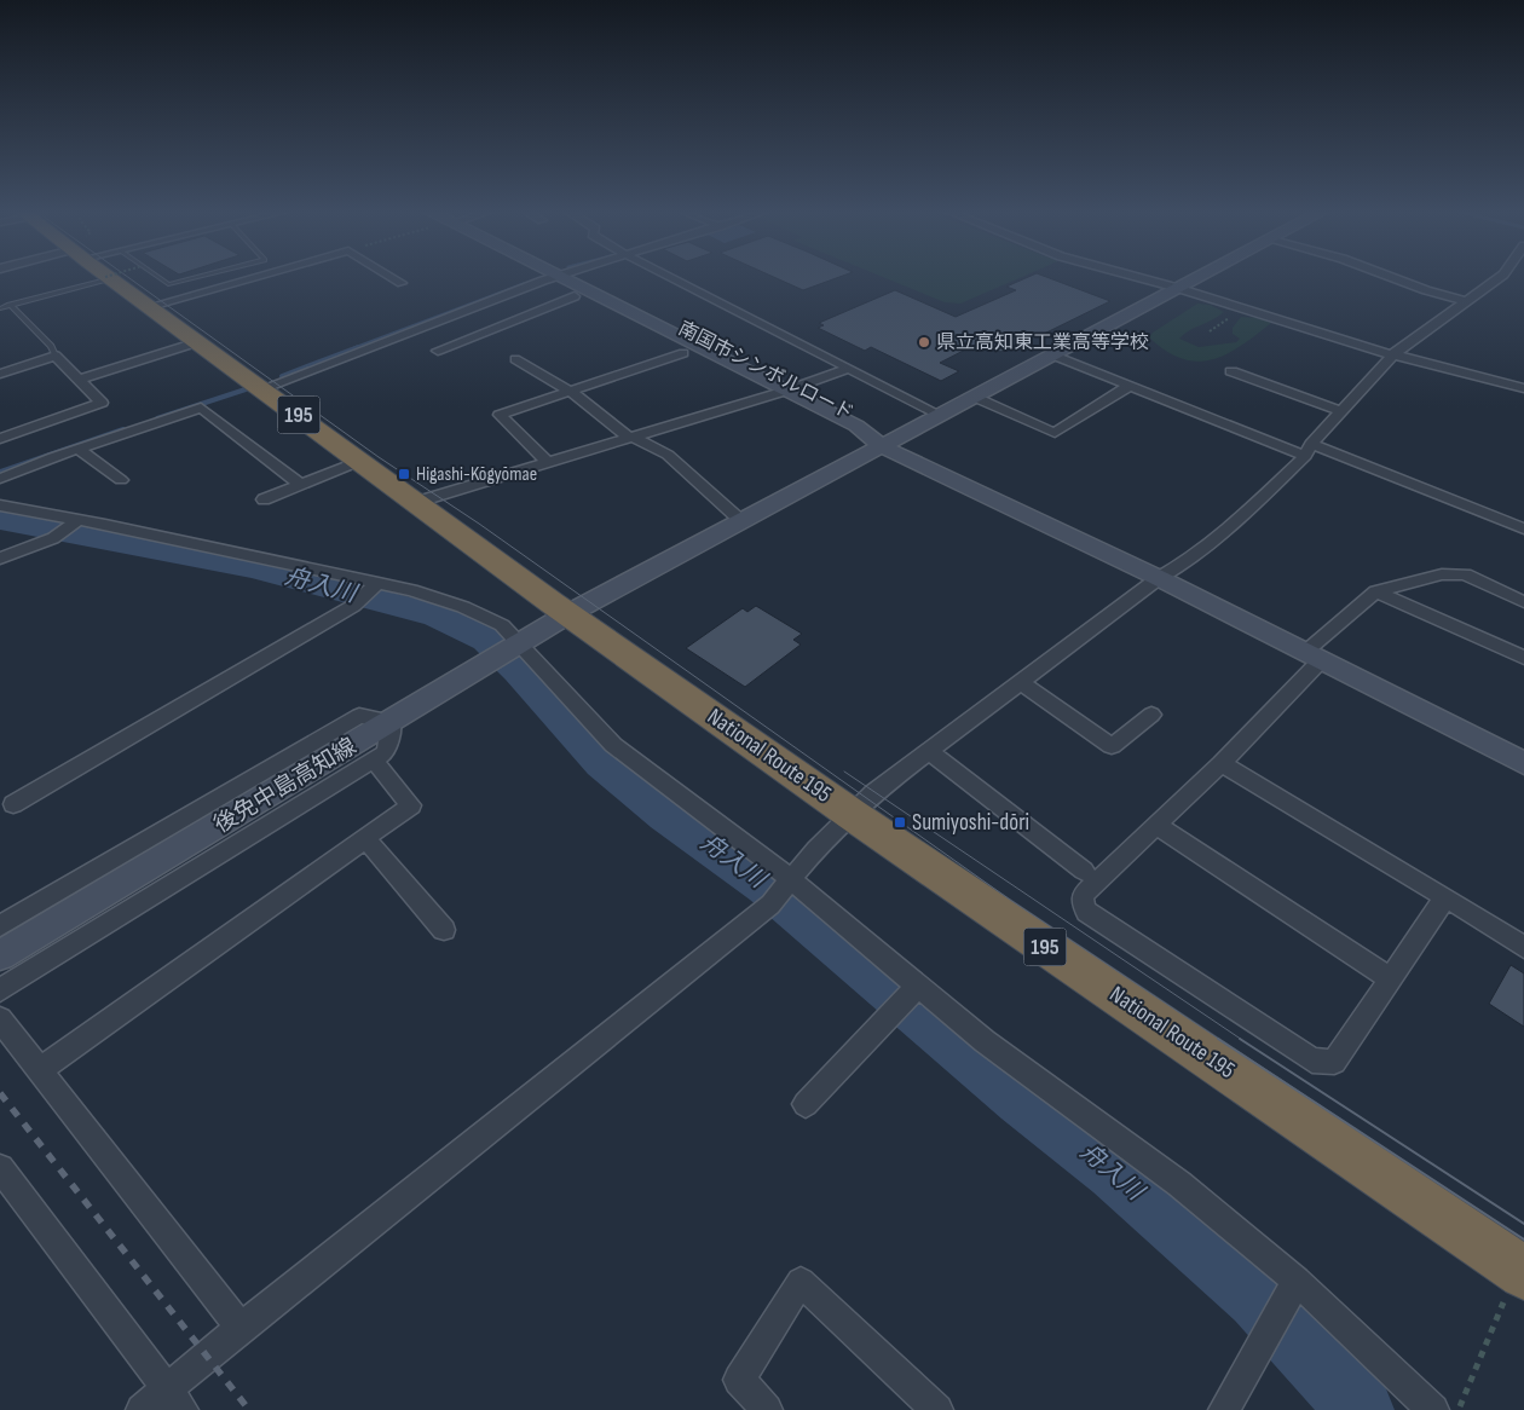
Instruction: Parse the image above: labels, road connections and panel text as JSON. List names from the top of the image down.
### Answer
{
  "streets": {
    "highway": ["195", "National Route 195"],
    "street": ["南国市シンボルロード", "後免中島高知線"]
  },
  "crossings": [
    ["南国市シンボルロード", "後免中島高知線"],
    ["National Route 195", "後免中島高知線"]
  ],
  "water": ["舟入川"],
  "places": {
    "other": ["県立高知東工業高等学校"],
    "transit": ["Higashi-Kōgyōmae", "Sumiyoshi-dōri"]
  }
}
